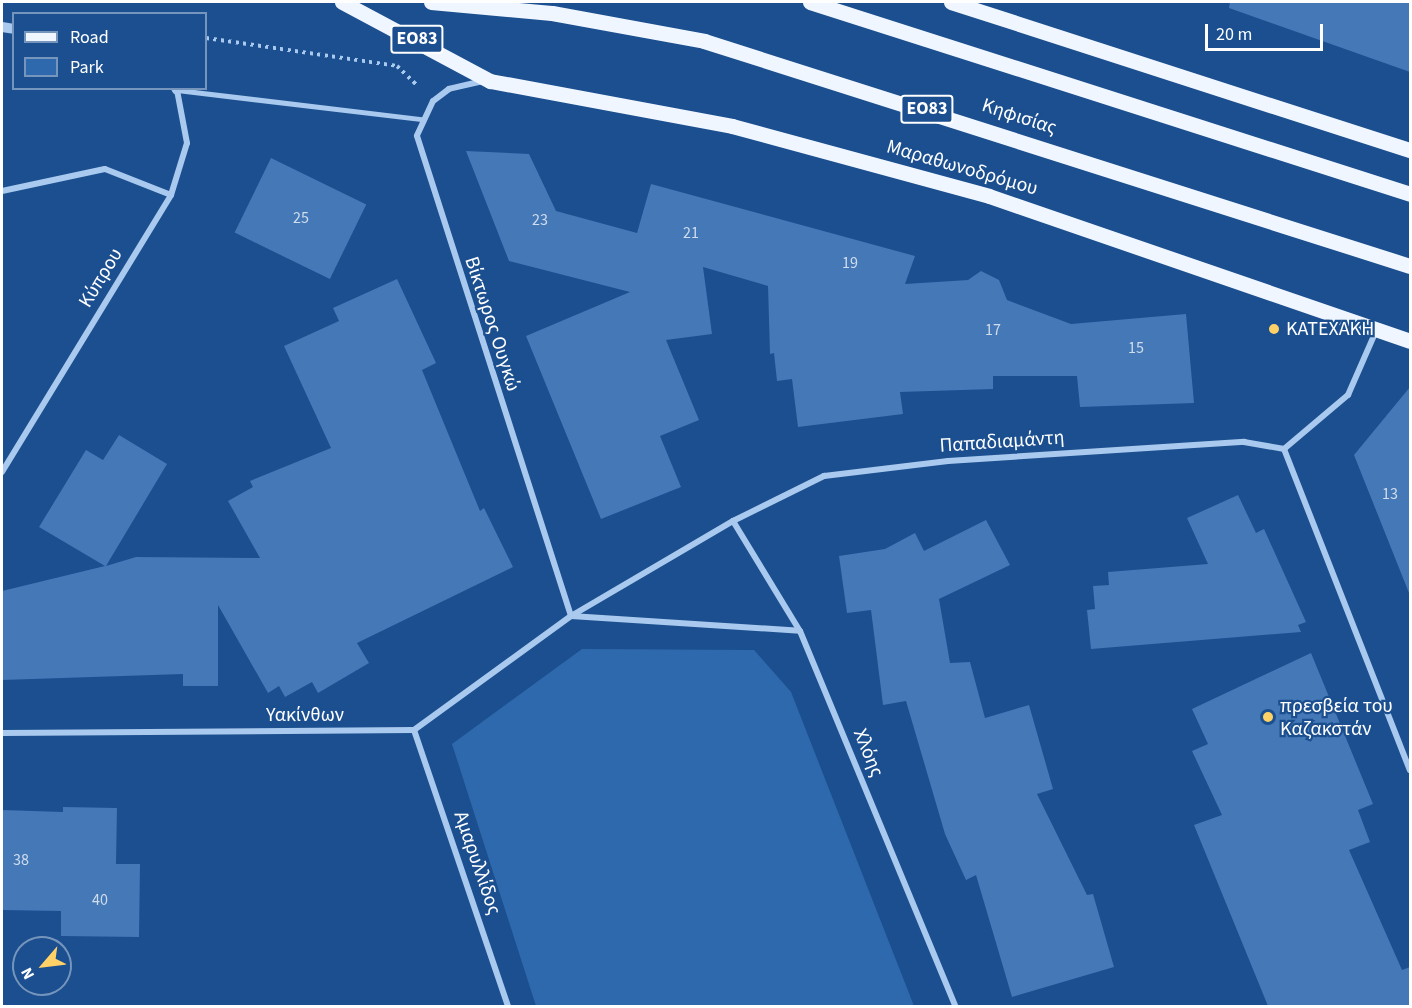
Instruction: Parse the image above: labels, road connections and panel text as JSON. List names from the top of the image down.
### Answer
{
  "streets": {
    "main road": ["ΕΟ83", "Κηφισίας", "Μαραθωνοδρόμου"],
    "street": [
      "Κύπρου",
      "Βίκτωρος Ουγκώ",
      "Παπαδιαμάντη",
      "Υακίνθων",
      "Χλόης",
      "Αμαρυλλίδος"
    ]
  },
  "crossings": [
    ["ΕΟ83", "Μαραθωνοδρόμου"],
    ["Παπαδιαμάντη", "Χλόης"],
    ["Υακίνθων", "Αμαρυλλίδος"]
  ],
  "places": ["ΚΑΤΕΧΑΚΗ", "πρεσβεία του Καζακστάν"],
  "house_numbers": [
    "25",
    "23",
    "21",
    "19",
    "17",
    "15",
    "13",
    "38",
    "40"
  ],
  "legend": ["Road", "Park"],
  "scale_bar": "20 m",
  "north": "bottom left"
}
